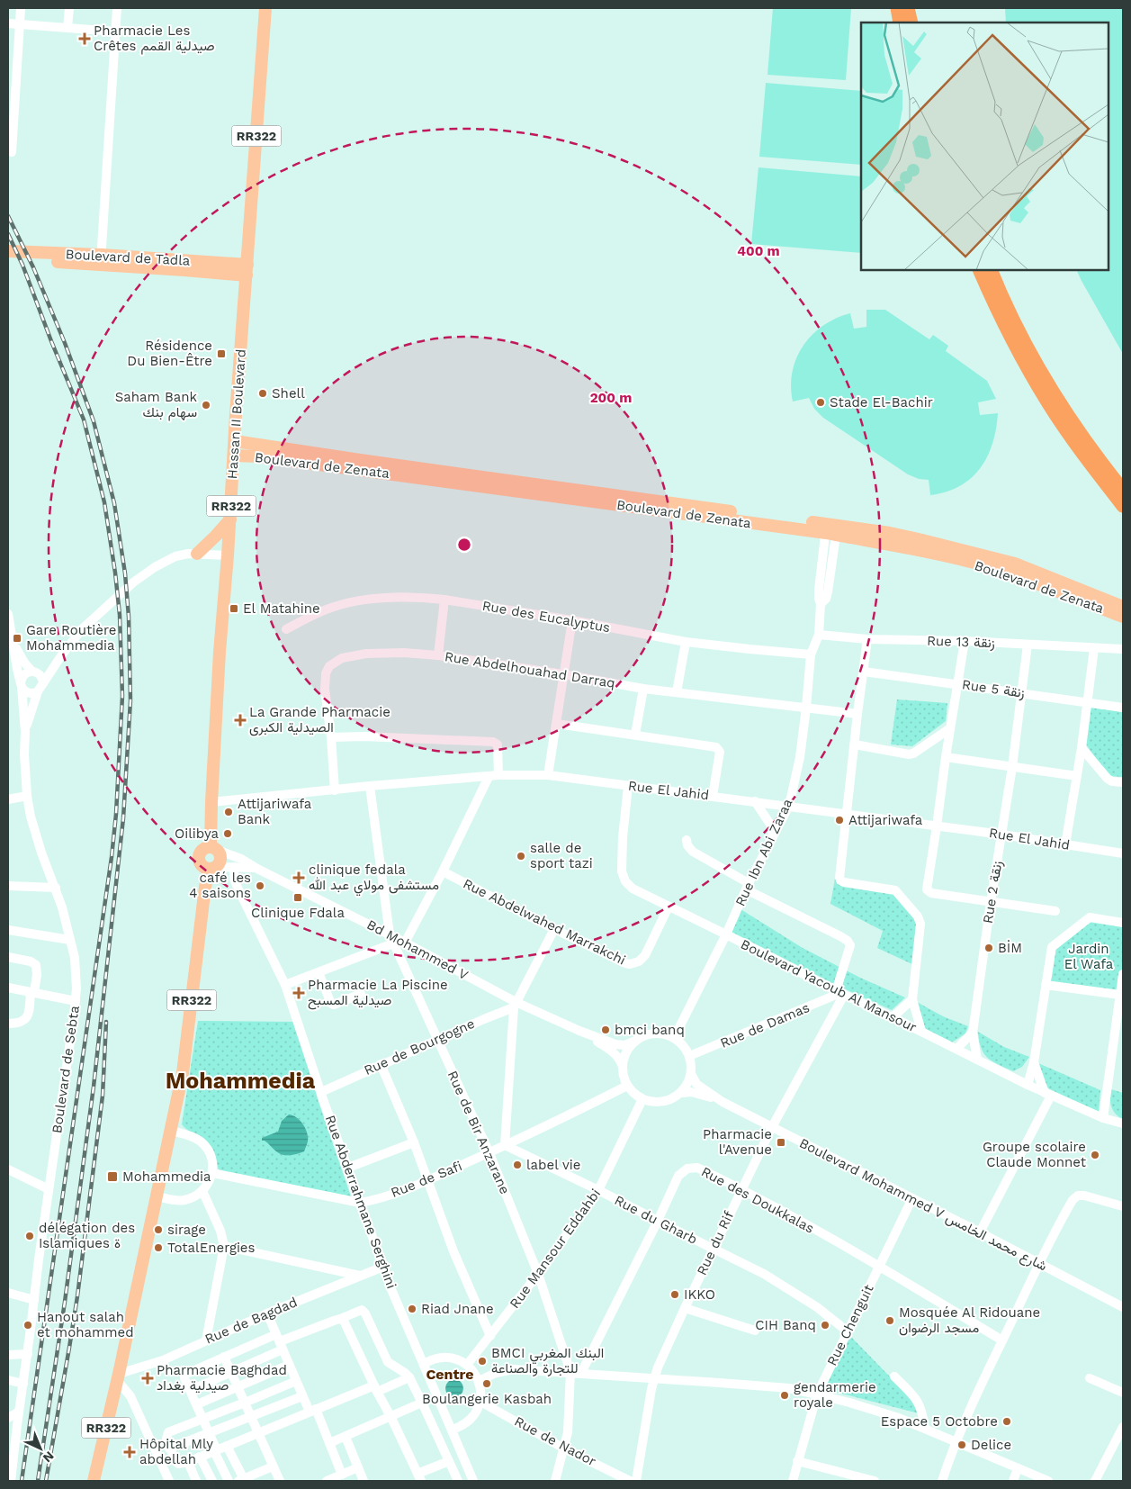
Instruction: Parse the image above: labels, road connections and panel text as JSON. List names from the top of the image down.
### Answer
{
  "streets": {
    "main road": [
      "RR322",
      "Boulevard de Tadla",
      "Hassan II Boulevard",
      "Boulevard de Zenata"
    ],
    "street": [
      "Rue des Eucalyptus",
      "Rue 13 زنقة",
      "Rue Abdelhouahad Darraq",
      "Rue 5 زنقة",
      "Rue El Jahid",
      "Rue Ibn Abi Zaraa",
      "Rue 2 زنقة",
      "Rue Abdelwahed Marrakchi",
      "Bd Mohammed V",
      "Boulevard Yacoub Al Mansour",
      "Rue de Damas",
      "Rue de Bourgogne",
      "Boulevard de Sebta",
      "Rue de Bir Anzarane",
      "Rue de Safi",
      "Rue des Doukkalas",
      "Rue Abderrahmane Serghini",
      "Boulevard Mohammed V شارع محمد الخامس",
      "Rue du Gharb",
      "Rue du Rif",
      "Rue Mansour Eddahbi",
      "Rue de Bagdad",
      "Rue Chenguit",
      "Rue de Nador"
    ]
  },
  "crossings": [
    ["RR322", "Hassan II Boulevard"],
    ["RR322", "Bd Mohammed V"],
    ["RR322", "Rue de Bagdad"],
    ["Boulevard de Tadla", "Hassan II Boulevard"],
    ["Hassan II Boulevard", "Boulevard de Zenata"],
    ["Hassan II Boulevard", "Rue El Jahid"],
    ["Hassan II Boulevard", "Bd Mohammed V"],
    ["Hassan II Boulevard", "Boulevard de Sebta"],
    ["Rue des Eucalyptus", "Rue Ibn Abi Zaraa"],
    ["Rue 13 زنقة", "Rue 2 زنقة"],
    ["Rue Abdelhouahad Darraq", "Rue El Jahid"],
    ["Rue Abdelhouahad Darraq", "Rue Ibn Abi Zaraa"],
    ["Rue 5 زنقة", "Rue 2 زنقة"],
    ["Rue El Jahid", "Rue Ibn Abi Zaraa"],
    ["Rue El Jahid", "Rue 2 زنقة"],
    ["Rue El Jahid", "Boulevard Yacoub Al Mansour"],
    ["Rue El Jahid", "Rue de Bir Anzarane"],
    ["Rue Ibn Abi Zaraa", "Bd Mohammed V"],
    ["Rue Ibn Abi Zaraa", "Boulevard Yacoub Al Mansour"],
    ["Rue Ibn Abi Zaraa", "Rue de Damas"],
    ["Rue Ibn Abi Zaraa", "Rue de Safi"],
    ["Rue Ibn Abi Zaraa", "Boulevard Mohammed V شارع محمد الخامس"],
    ["Rue Ibn Abi Zaraa", "Rue du Rif"],
    ["Rue Ibn Abi Zaraa", "Rue Mansour Eddahbi"],
    ["Rue 2 زنقة", "Boulevard Yacoub Al Mansour"],
    ["Rue Abdelwahed Marrakchi", "Boulevard Yacoub Al Mansour"],
    ["Bd Mohammed V", "Rue de Damas"],
    ["Bd Mohammed V", "Rue de Bourgogne"],
    ["Bd Mohammed V", "Rue de Bir Anzarane"],
    ["Bd Mohammed V", "Rue de Safi"],
    ["Bd Mohammed V", "Rue Abderrahmane Serghini"],
    ["Bd Mohammed V", "Boulevard Mohammed V شارع محمد الخامس"],
    ["Bd Mohammed V", "Rue Mansour Eddahbi"],
    ["Boulevard Yacoub Al Mansour", "Rue de Damas"],
    ["Boulevard Yacoub Al Mansour", "Rue du Rif"],
    ["Rue de Damas", "Rue de Safi"],
    ["Rue de Damas", "Boulevard Mohammed V شارع محمد الخامس"],
    ["Rue de Damas", "Rue du Rif"],
    ["Rue de Damas", "Rue Mansour Eddahbi"],
    ["Rue de Bourgogne", "Rue de Bir Anzarane"],
    ["Rue de Bourgogne", "Rue Abderrahmane Serghini"],
    ["Rue de Bir Anzarane", "Rue de Safi"],
    ["Rue de Bir Anzarane", "Rue Mansour Eddahbi"],
    ["Rue de Bir Anzarane", "Rue de Nador"],
    ["Rue de Safi", "Rue Abderrahmane Serghini"],
    ["Rue de Safi", "Boulevard Mohammed V شارع محمد الخامس"],
    ["Rue de Safi", "Rue du Gharb"],
    ["Rue de Safi", "Rue Mansour Eddahbi"],
    ["Rue des Doukkalas", "Rue du Gharb"],
    ["Rue des Doukkalas", "Rue du Rif"],
    ["Rue des Doukkalas", "Rue Chenguit"],
    ["Rue Abderrahmane Serghini", "Rue de Bagdad"],
    ["Boulevard Mohammed V شارع محمد الخامس", "Rue du Rif"],
    ["Boulevard Mohammed V شارع محمد الخامس", "Rue Mansour Eddahbi"],
    ["Boulevard Mohammed V شارع محمد الخامس", "Rue Chenguit"],
    ["Rue du Gharb", "Rue du Rif"],
    ["Rue du Gharb", "Rue Mansour Eddahbi"],
    ["Rue du Gharb", "Rue Chenguit"]
  ],
  "districts": ["Mohammedia", "Centre"],
  "parks": ["Jardin El Wafa"],
  "places": {
    "health": [
      "Pharmacie Les Crêtes صيدلية القمم",
      "La Grande Pharmacie الصيدلية الكبرى",
      "clinique fedala مستشفى مولاي عبد الله",
      "Pharmacie La Piscine صيدلية المسبح",
      "Pharmacie Baghdad صيدلية بغداد",
      "Hôpital Mly abdellah"
    ],
    "transit": [
      "Résidence Du Bien-Être",
      "El Matahine",
      "Gare Routière Mohammedia",
      "Clinique Fdala",
      "Pharmacie l'Avenue",
      "Mohammedia"
    ],
    "other": [
      "Shell",
      "Stade El-Bachir",
      "Saham Bank سهام بنك",
      "Attijariwafa Bank",
      "Attijariwafa",
      "Oilibya",
      "salle de sport tazi",
      "café les 4 saisons",
      "BİM",
      "bmci banq",
      "Groupe scolaire Claude Monnet",
      "label vie",
      "sirage",
      "délégation des Islamiques ة",
      "TotalEnergies",
      "IKKO",
      "Riad Jnane",
      "Mosquée Al Ridouane مسجد الرضوان",
      "Hanout salah et mohammed",
      "CIH Banq",
      "BMCI البنك المغربي للتجارة والصناعة",
      "Boulangerie Kasbah",
      "gendarmerie royale",
      "Espace 5 Octobre",
      "Delice"
    ]
  },
  "north": "bottom right",
  "rings": ["400 m", "200 m"]
}
